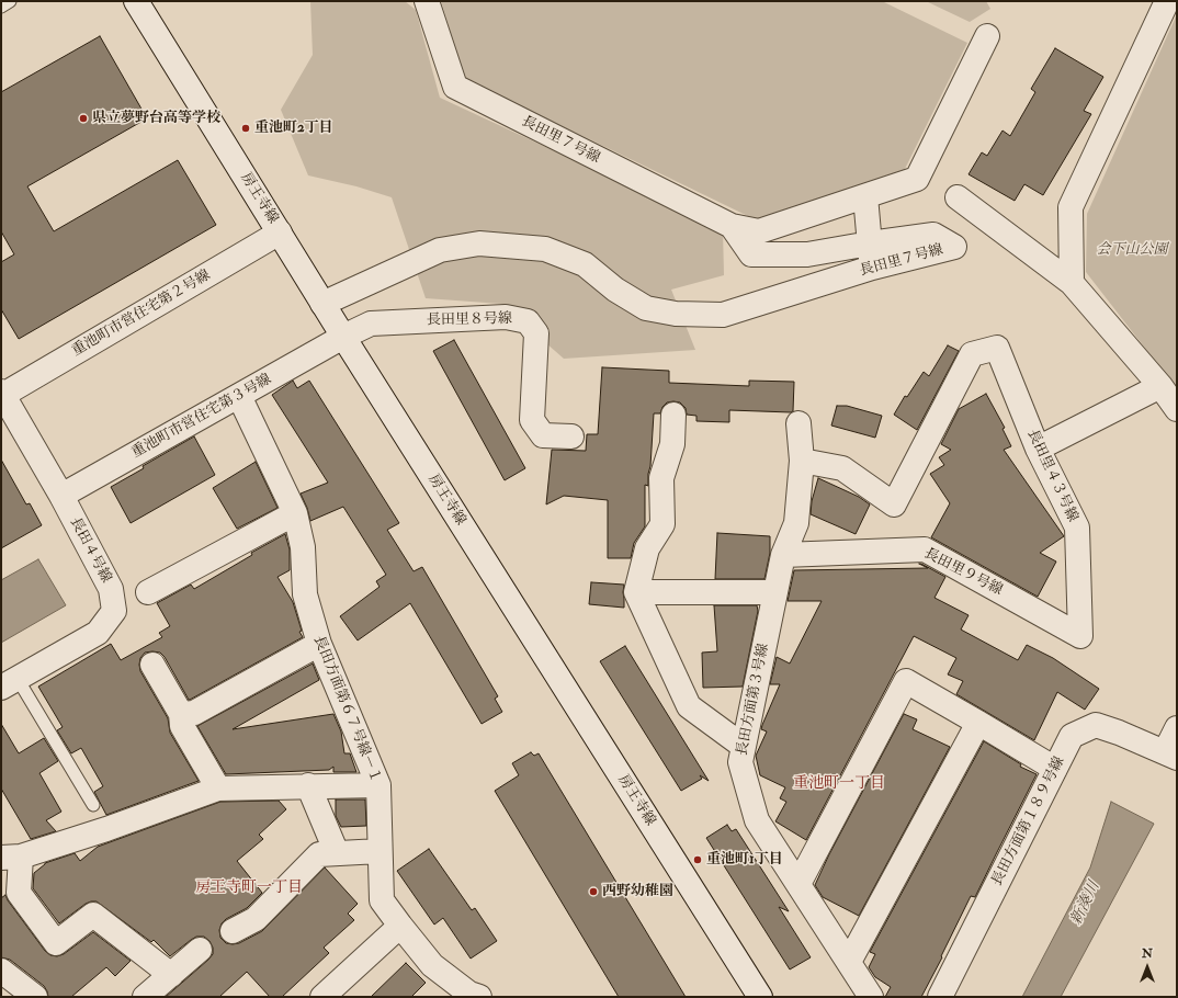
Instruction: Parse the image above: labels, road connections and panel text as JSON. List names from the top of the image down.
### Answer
{
  "streets": {
    "street": [
      "長田里７号線",
      "房王寺線",
      "重池町市営住宅第２号線",
      "長田里８号線",
      "重池町市営住宅第３号線",
      "長田里４３号線",
      "長田４号線",
      "長田里９号線",
      "長田方面第３号線",
      "長田方面第６７号線－１",
      "長田方面第１８９号線"
    ]
  },
  "crossings": [
    ["長田里７号線", "房王寺線"],
    ["房王寺線", "重池町市営住宅第２号線"],
    ["房王寺線", "長田里８号線"],
    ["房王寺線", "重池町市営住宅第３号線"],
    ["重池町市営住宅第２号線", "長田４号線"],
    ["長田里８号線", "重池町市営住宅第３号線"],
    ["重池町市営住宅第３号線", "長田４号線"],
    ["重池町市営住宅第３号線", "長田方面第６７号線－１"],
    ["長田里４３号線", "長田里９号線"],
    ["長田里４３号線", "長田方面第３号線"],
    ["長田里９号線", "長田方面第３号線"]
  ],
  "districts": ["重池町一丁目", "房王寺町一丁目"],
  "water": ["新湊川"],
  "parks": ["会下山公園"],
  "places": [
    "県立夢野台高等学校",
    "重池町2丁目",
    "重池町1丁目",
    "西野幼稚園"
  ],
  "north": "top"
}
